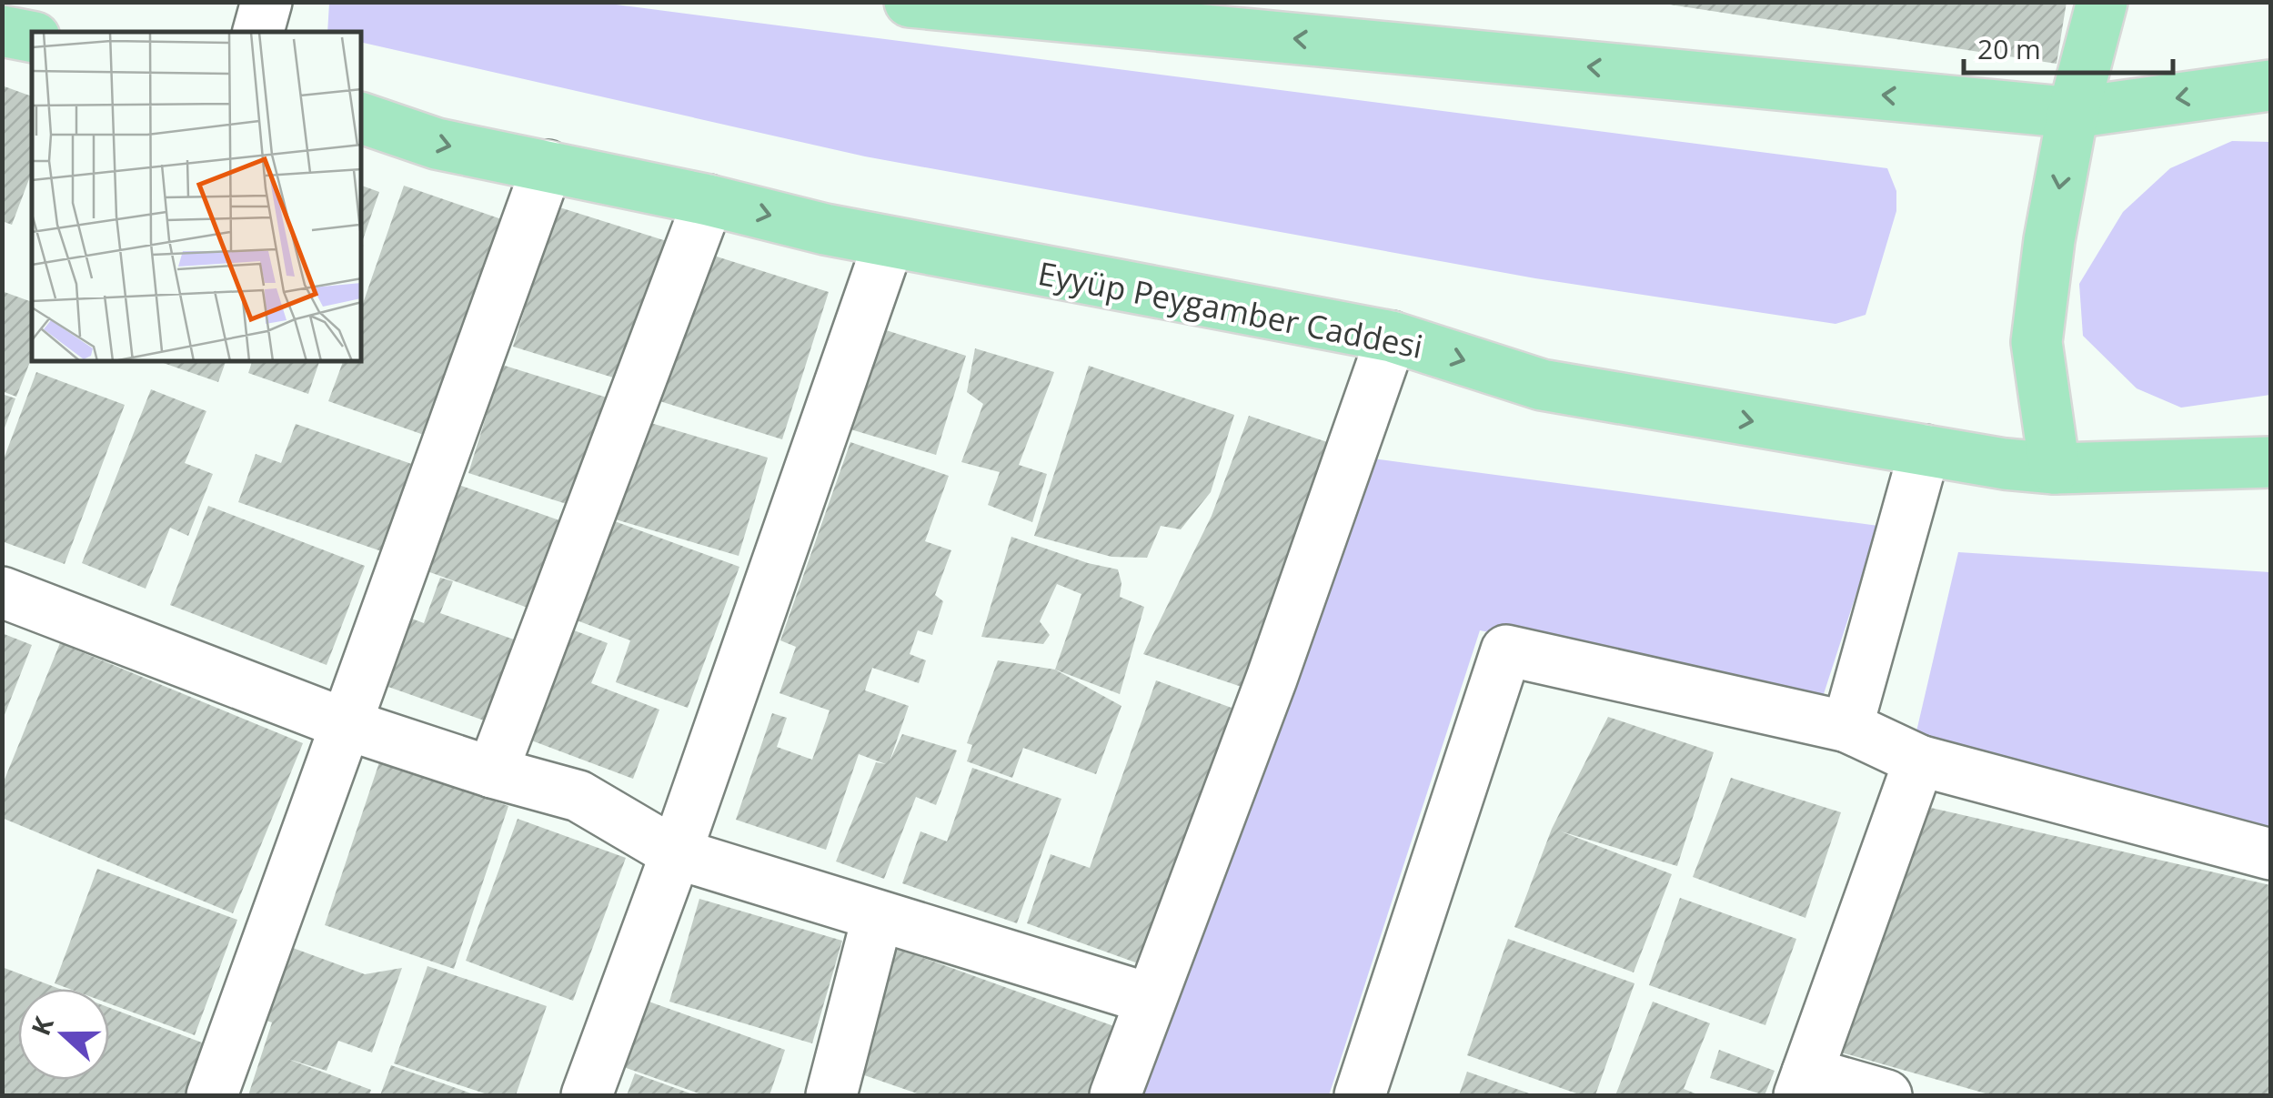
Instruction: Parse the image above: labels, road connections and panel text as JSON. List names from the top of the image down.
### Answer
{
  "streets": {
    "main road": ["Eyyüp Peygamber Caddesi"]
  },
  "scale_bar": "20 m",
  "north": "left"
}
